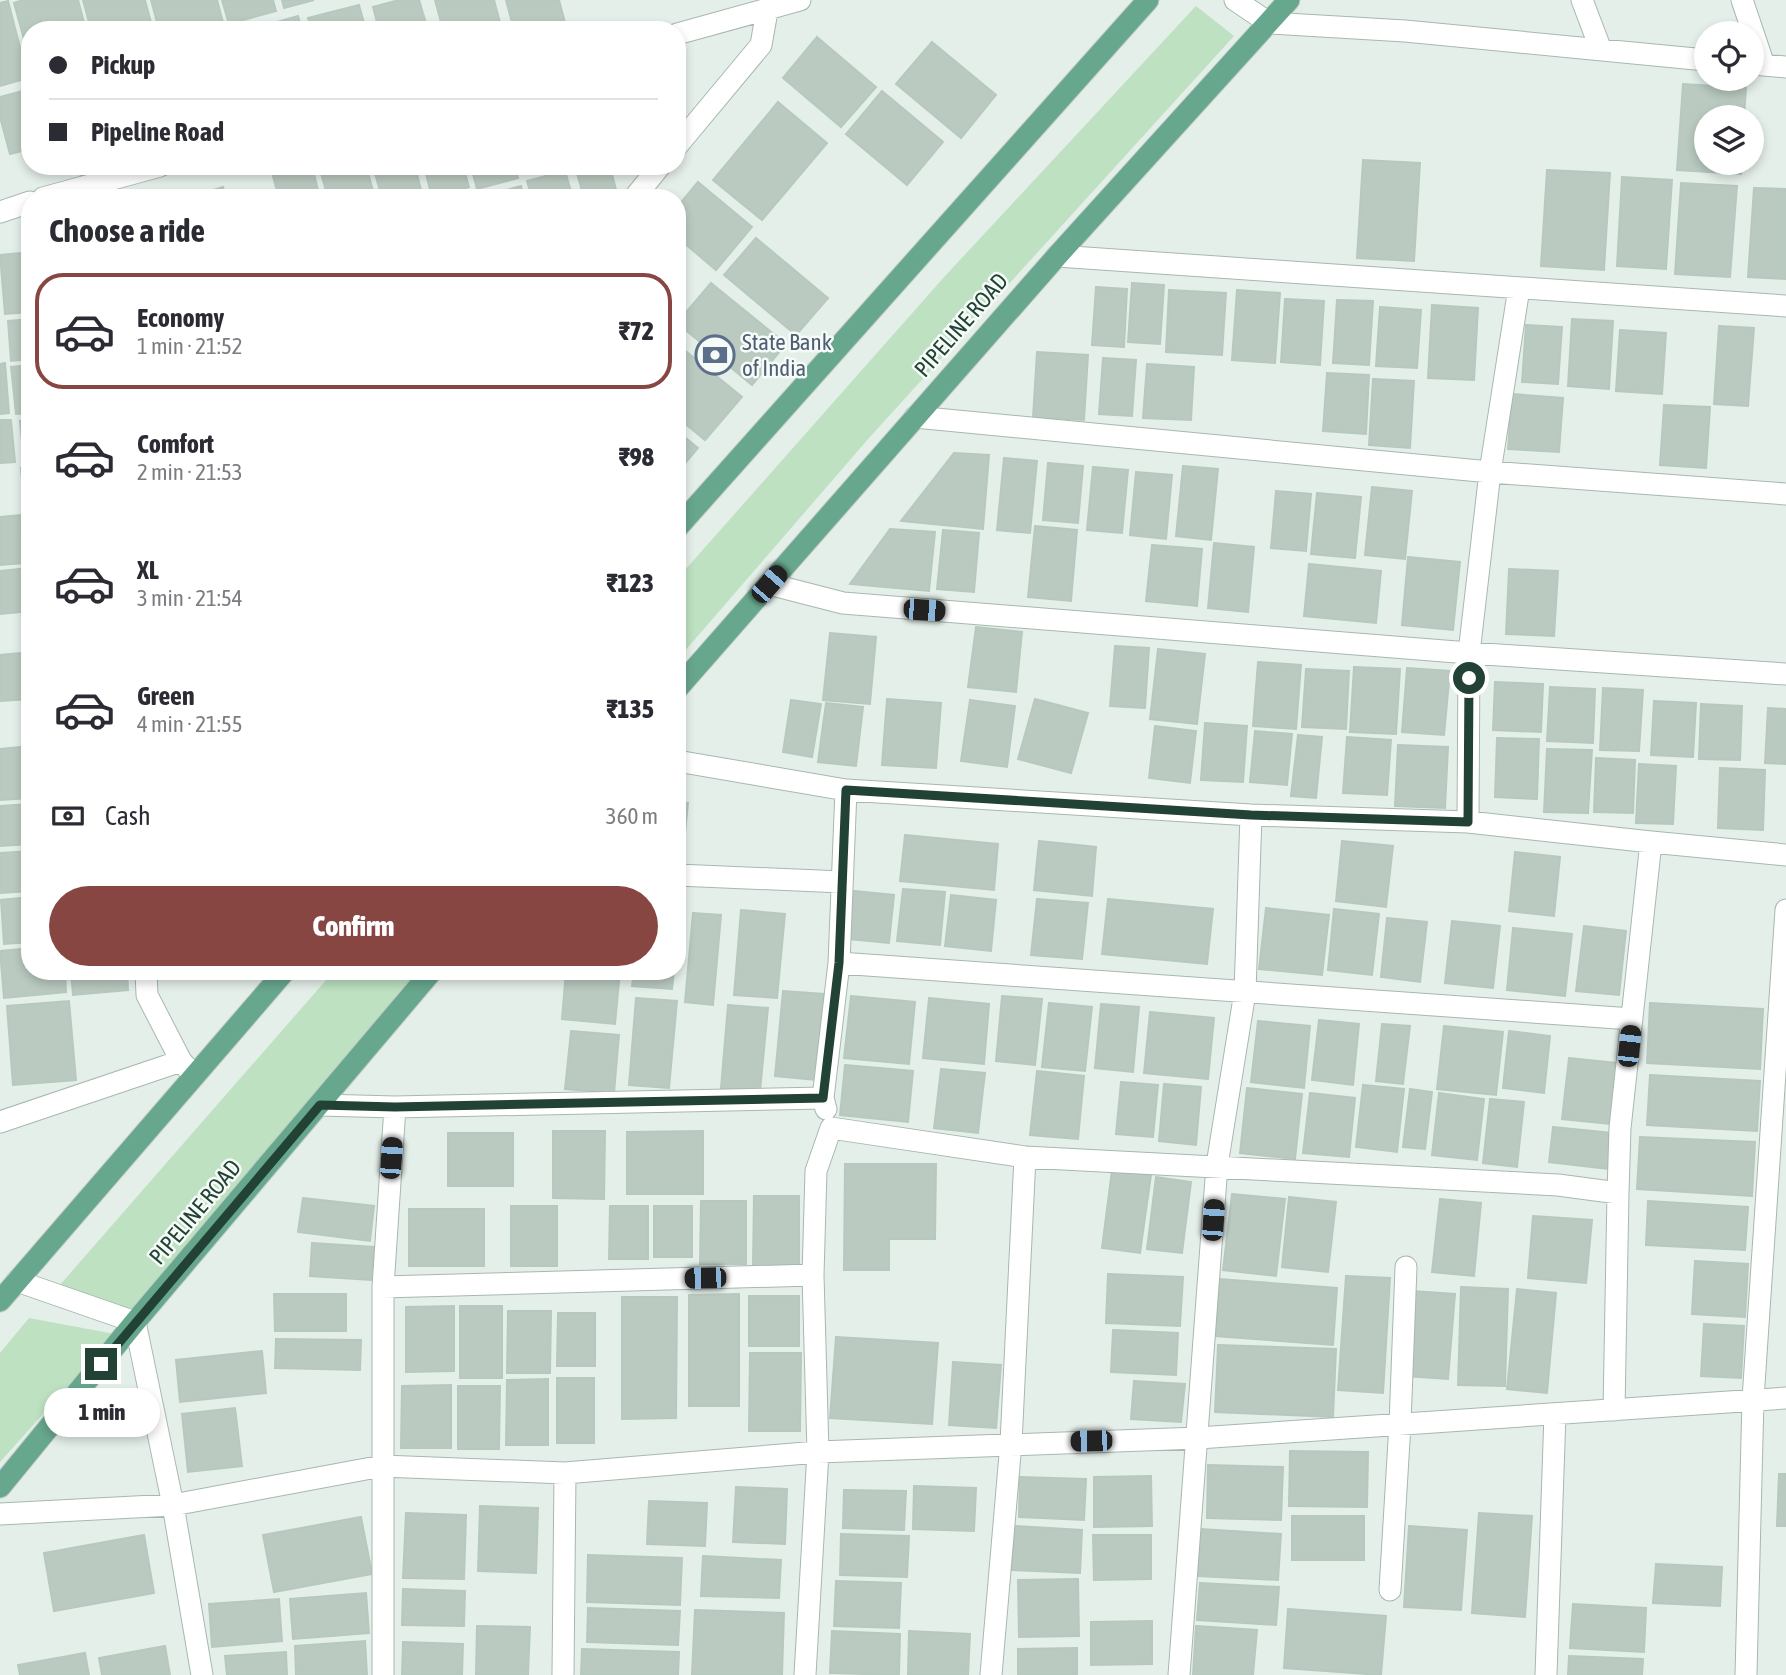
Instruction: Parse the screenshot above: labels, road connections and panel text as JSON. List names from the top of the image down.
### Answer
{
  "streets": {
    "main road": ["PIPELINE ROAD"]
  },
  "places": {
    "bank": ["State Bank of India"]
  },
  "page": {
    "banner": ["Pickup", "Pipeline Road"],
    "heading": "Choose a ride",
    "list": [
      {
        "name": "Economy",
        "note": "1 min · 21:52",
        "value": "₹72"
      },
      {
        "name": "Comfort",
        "note": "2 min · 21:53",
        "value": "₹98"
      },
      {
        "name": "XL",
        "note": "3 min · 21:54",
        "value": "₹123"
      },
      {
        "name": "Green",
        "note": "4 min · 21:55",
        "value": "₹135"
      }
    ],
    "pay": ["Cash", "360 m"],
    "buttons": "Confirm",
    "bubble": "1 min"
  }
}
